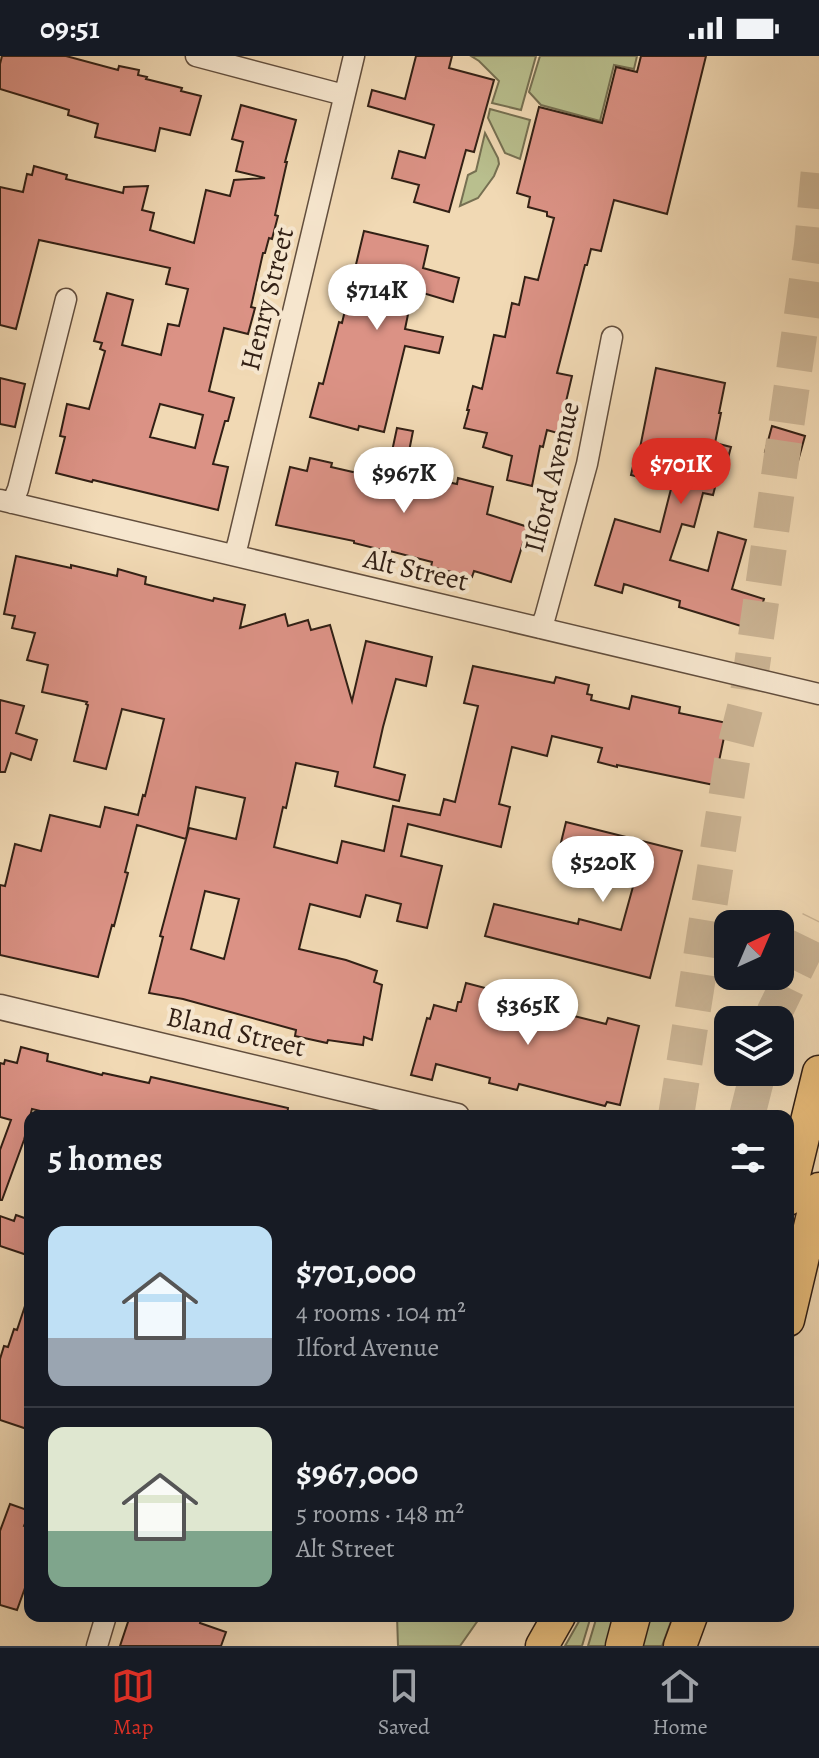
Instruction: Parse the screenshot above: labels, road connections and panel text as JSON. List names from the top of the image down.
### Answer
{
  "streets": {
    "street": [
      "Henry Street",
      "Ilford Avenue",
      "Alt Street",
      "Bland Street"
    ]
  },
  "crossings": [
    ["Henry Street", "Alt Street"],
    ["Ilford Avenue", "Alt Street"]
  ],
  "north": "top right",
  "page": {
    "status": "09:51",
    "price": [
      "$714K",
      "$701K",
      "$967K",
      "$520K",
      "$365K"
    ],
    "heading": "5 homes",
    "list": [
      {
        "name": "$701,000",
        "note": "4 rooms · 104 m² · Ilford Avenue"
      },
      {
        "name": "$967,000",
        "note": "5 rooms · 148 m² · Alt Street"
      }
    ],
    "tabs": ["Map", "Saved", "Home"]
  }
}
